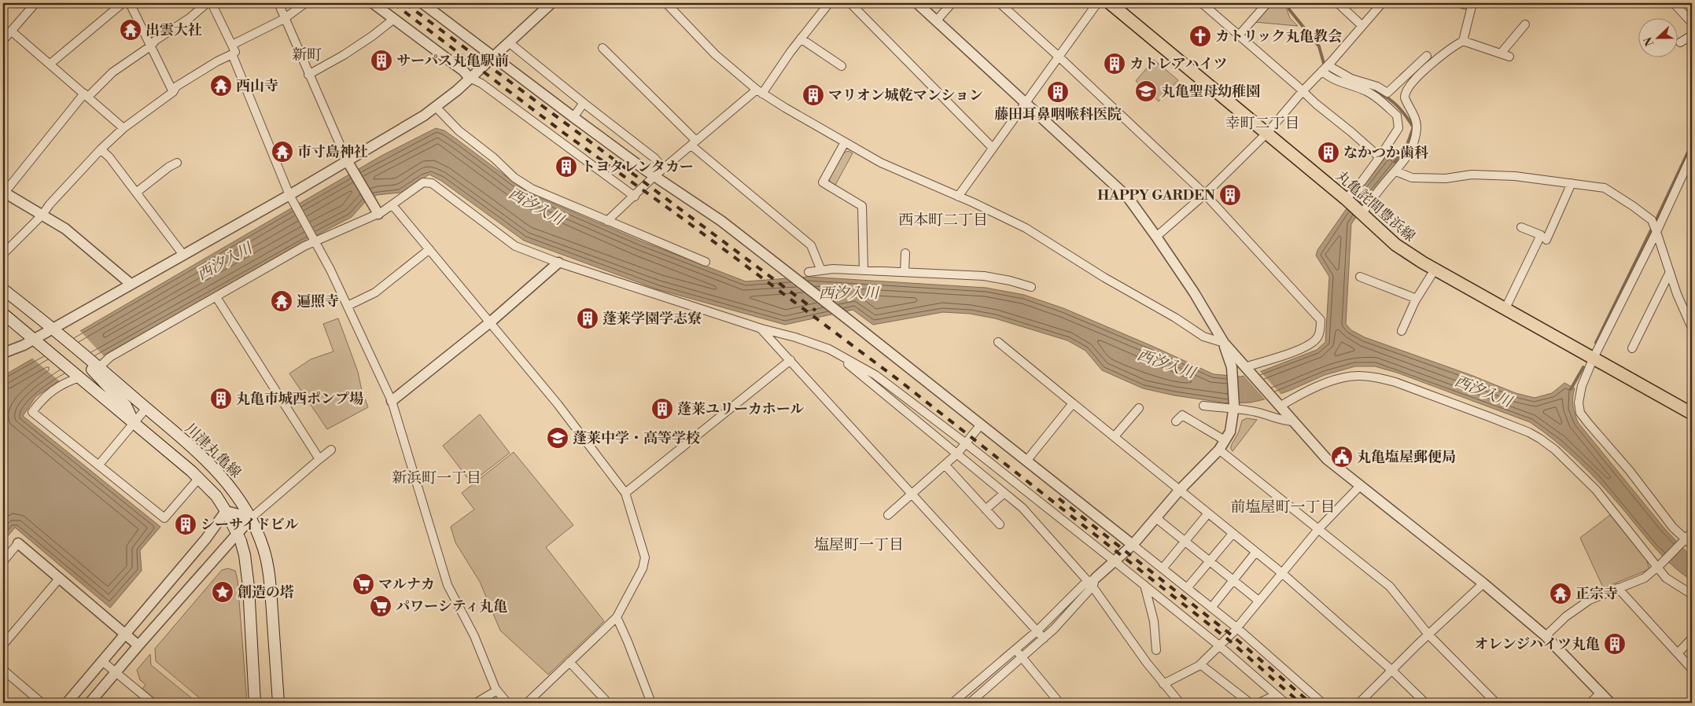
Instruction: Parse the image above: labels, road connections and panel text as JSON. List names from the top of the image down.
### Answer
{
  "streets": {
    "main road": ["丸亀詫間豊浜線", "川津丸亀線"]
  },
  "districts": [
    "新町",
    "幸町二丁目",
    "西本町二丁目",
    "新浜町一丁目",
    "前塩屋町一丁目",
    "塩屋町一丁目"
  ],
  "water": ["西汐入川"],
  "places": {
    "temple": [
      "出雲大社",
      "西山寺",
      "市寸島神社",
      "遍照寺",
      "正宗寺"
    ],
    "church": ["カトリック丸亀教会"],
    "building": [
      "サーパス丸亀駅前",
      "カトレアハイツ",
      "藤田耳鼻咽喉科医院",
      "マリオン城乾マンション",
      "なかつか歯科",
      "トヨタレンタカー",
      "HAPPY GARDEN",
      "蓬莱学園学志寮",
      "丸亀市城西ポンプ場",
      "蓬莱ユリーカホール",
      "シーサイドビル",
      "オレンジハイツ丸亀"
    ],
    "school or university": ["丸亀聖母幼稚園", "蓬莱中学・高等学校"],
    "public building": ["丸亀塩屋郵便局"],
    "supermarket": ["マルナカ", "パワーシティ丸亀"],
    "place": ["創造の塔"]
  },
  "north": "left"
}
